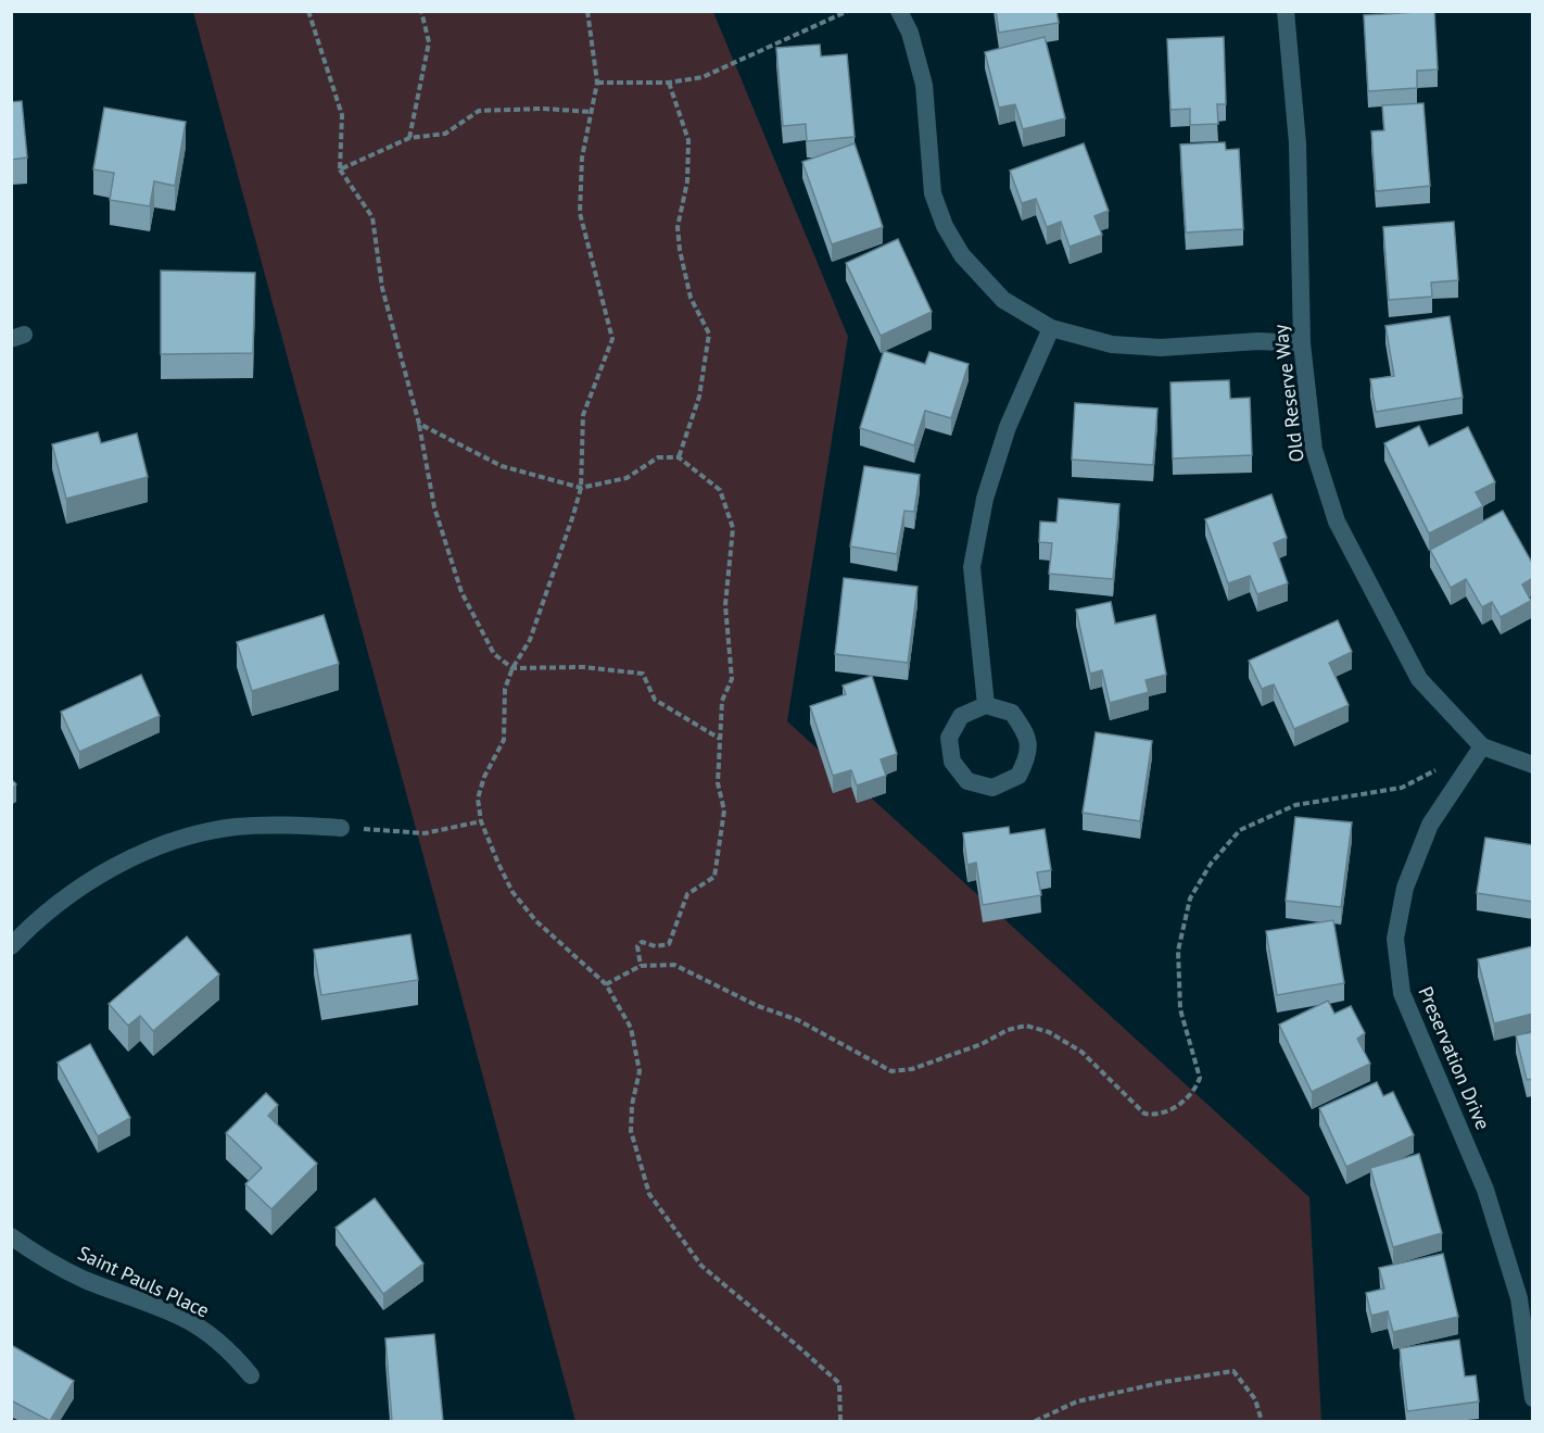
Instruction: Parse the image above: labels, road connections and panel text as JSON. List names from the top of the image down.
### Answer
{
  "streets": {
    "street": ["Old Reserve Way", "Preservation Drive", "Saint Pauls Place"]
  },
  "crossings": [
    ["Old Reserve Way", "Preservation Drive"]
  ]
}
